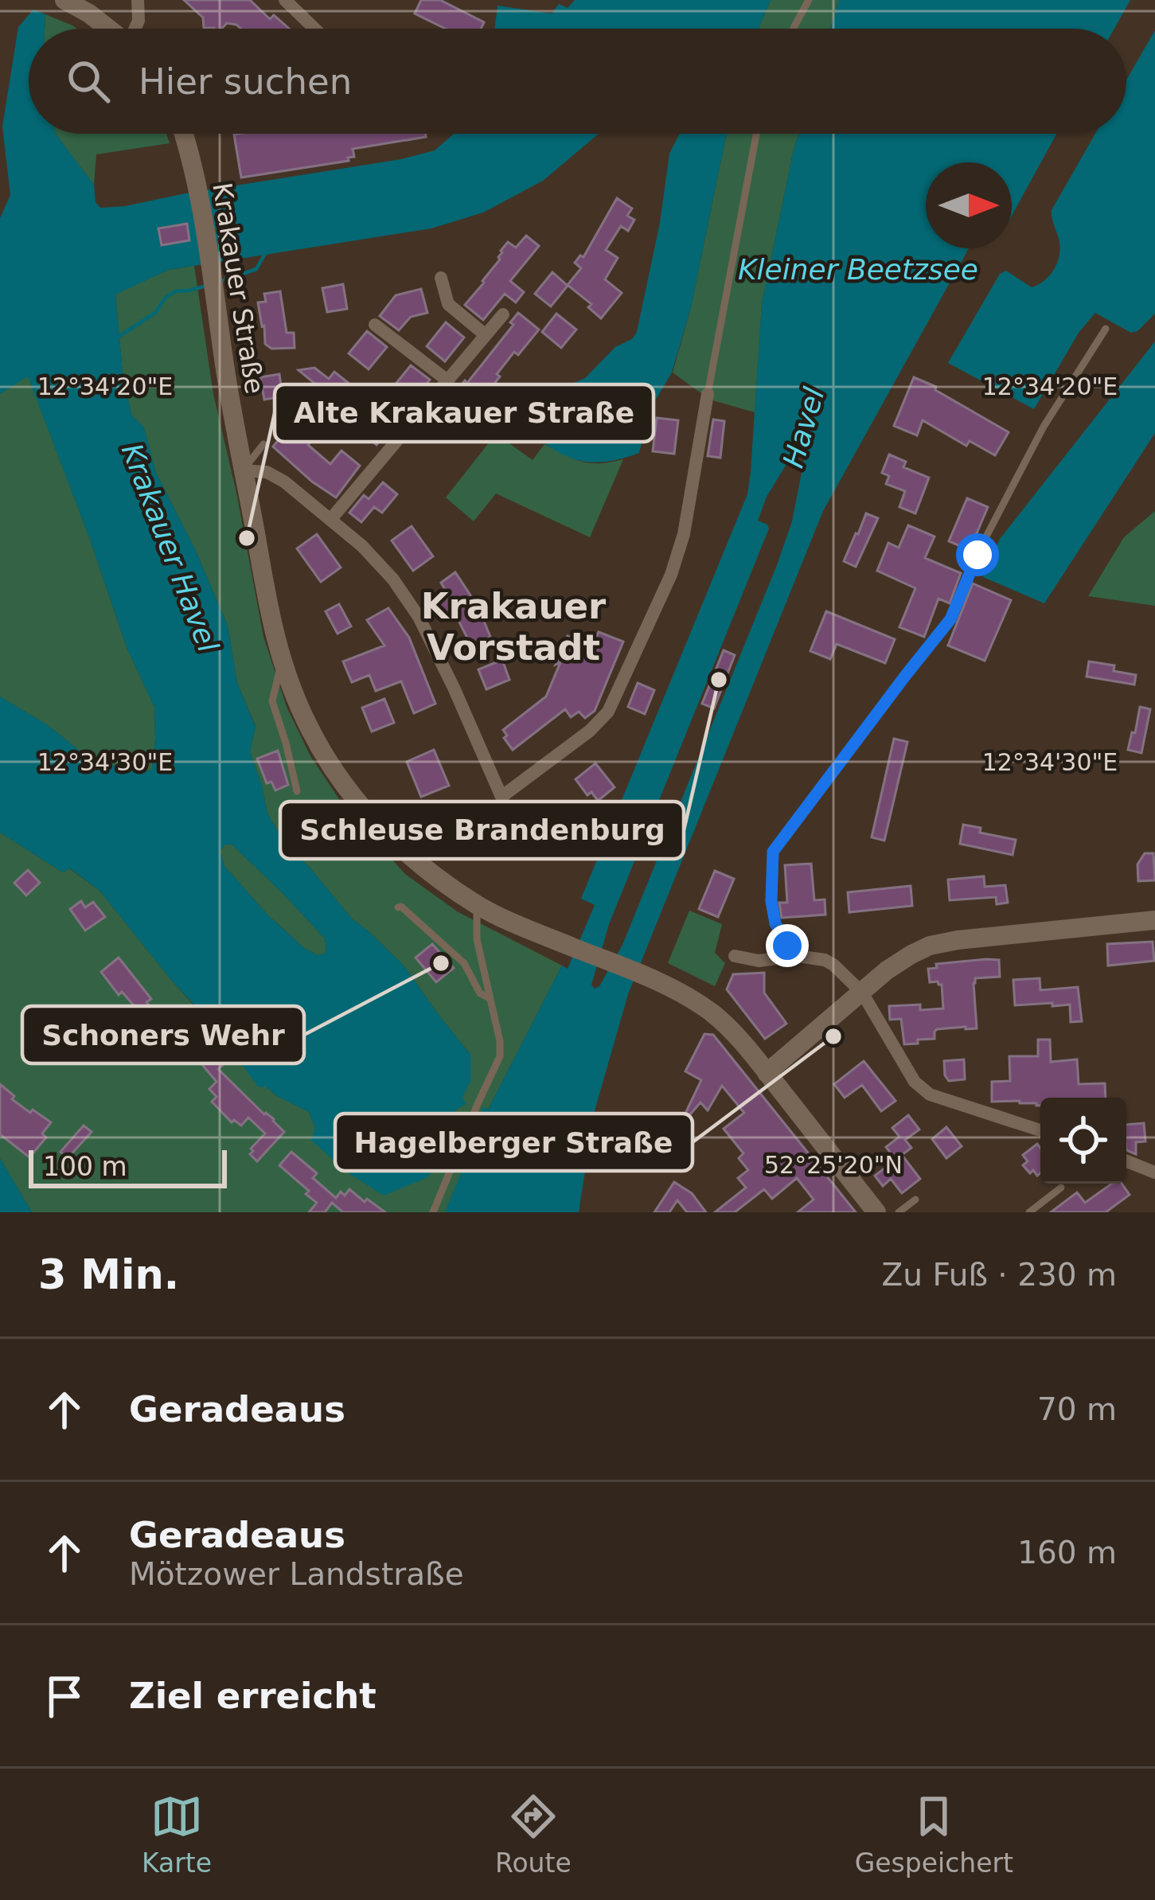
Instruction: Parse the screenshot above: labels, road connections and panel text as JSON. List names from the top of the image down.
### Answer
{
  "streets": {
    "main road": ["Krakauer Straße"]
  },
  "districts": ["Krakauer Vorstadt"],
  "water": ["Kleiner Beetzsee", "Havel", "Krakauer Havel"],
  "places": [
    "Alte Krakauer Straße",
    "Schleuse Brandenburg",
    "Schoners Wehr",
    "Hagelberger Straße"
  ],
  "scale_bar": "100 m",
  "north": "right",
  "page": {
    "search": "Hier suchen",
    "scale": "100 m",
    "heading": ["3 Min.", "Zu Fuß · 230 m"],
    "list": [
      ["Geradeaus", "70 m"],
      ["Geradeaus", "Mötzower Landstraße", "160 m"],
      "Ziel erreicht"
    ],
    "nav": ["Karte", "Route", "Gespeichert"]
  },
  "coordinates": ["12°34'20\"E", "12°34'30\"E", "52°25'20\"N"]
}
